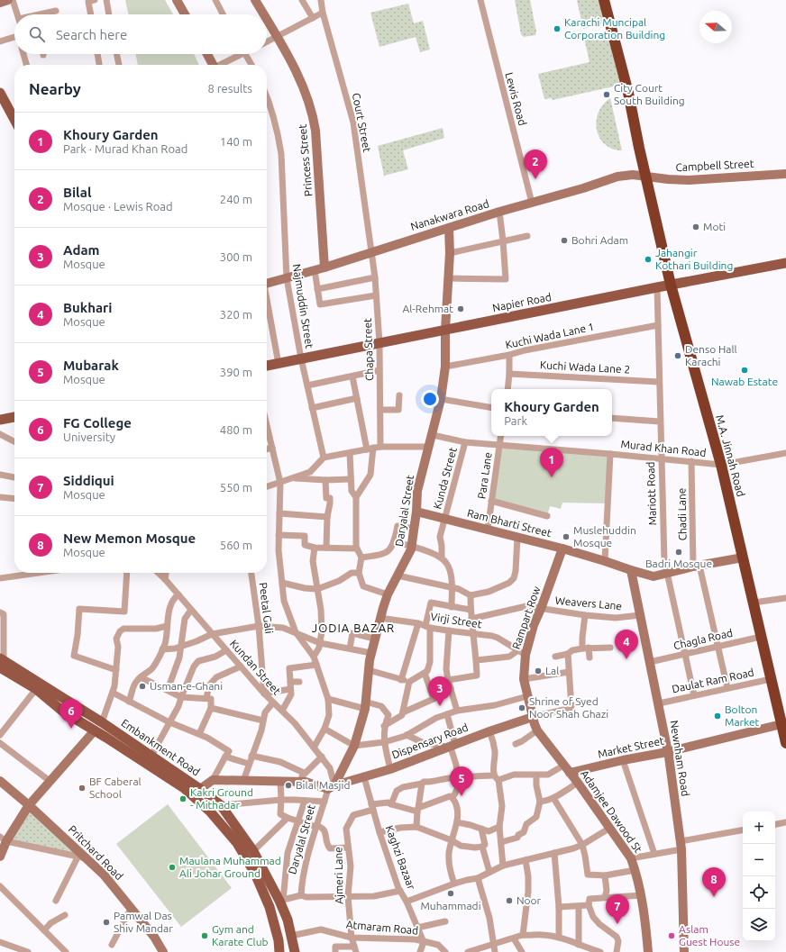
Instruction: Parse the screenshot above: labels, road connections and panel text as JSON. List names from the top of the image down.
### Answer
{
  "streets": {
    "highway": ["M.A. Jinnah Road"],
    "main road": ["Napier Road", "Embankment Road"],
    "street": [
      "Lewis Road",
      "Court Street",
      "Princess Street",
      "Campbell Street",
      "Nanakwara Road",
      "Najmuddin Street",
      "Kuchi Wada Lane 1",
      "Chapa Street",
      "Kuchi Wada Lane 2",
      "Murad Khan Road",
      "Para Lane",
      "Kunda Street",
      "Mariott Road",
      "Daryalal Street",
      "Chadi Lane",
      "Ram Bharti Street",
      "Weavers Lane",
      "Peetal Gali",
      "Rampart Row",
      "Virji Street",
      "Chagla Road",
      "Kundan Street",
      "Daulat Ram Road",
      "Dispensary Road",
      "Market Street",
      "Newnham Road",
      "Adamjee Dawood St",
      "Pritchard Road",
      "Kaghzi Bazaar",
      "Ajmeri Lane",
      "Atmaram Road"
    ]
  },
  "crossings": [
    ["Lewis Road", "Nanakwara Road"],
    ["Court Street", "Nanakwara Road"],
    ["Court Street", "Chapa Street"],
    ["Princess Street", "Nanakwara Road"],
    ["Campbell Street", "Nanakwara Road"],
    ["Campbell Street", "M.A. Jinnah Road"],
    ["Nanakwara Road", "Najmuddin Street"],
    ["Nanakwara Road", "Chapa Street"],
    ["Nanakwara Road", "M.A. Jinnah Road"],
    ["Nanakwara Road", "Daryalal Street"],
    ["Napier Road", "Najmuddin Street"],
    ["Napier Road", "Chapa Street"],
    ["Napier Road", "M.A. Jinnah Road"],
    ["Napier Road", "Mariott Road"],
    ["Napier Road", "Daryalal Street"],
    ["Kuchi Wada Lane 1", "Mariott Road"],
    ["Kuchi Wada Lane 1", "Daryalal Street"],
    ["Kuchi Wada Lane 2", "Mariott Road"],
    ["Murad Khan Road", "M.A. Jinnah Road"],
    ["Murad Khan Road", "Para Lane"],
    ["Murad Khan Road", "Kunda Street"],
    ["Murad Khan Road", "Mariott Road"],
    ["Murad Khan Road", "Daryalal Street"],
    ["Murad Khan Road", "Chadi Lane"],
    ["M.A. Jinnah Road", "Ram Bharti Street"],
    ["M.A. Jinnah Road", "Chagla Road"],
    ["M.A. Jinnah Road", "Daulat Ram Road"],
    ["M.A. Jinnah Road", "Market Street"],
    ["Para Lane", "Ram Bharti Street"],
    ["Kunda Street", "Ram Bharti Street"],
    ["Mariott Road", "Ram Bharti Street"],
    ["Mariott Road", "Chagla Road"],
    ["Mariott Road", "Daulat Ram Road"],
    ["Daryalal Street", "Ram Bharti Street"],
    ["Daryalal Street", "Virji Street"],
    ["Daryalal Street", "Kundan Street"],
    ["Daryalal Street", "Dispensary Road"],
    ["Chadi Lane", "Ram Bharti Street"],
    ["Chadi Lane", "Chagla Road"],
    ["Chadi Lane", "Daulat Ram Road"],
    ["Ram Bharti Street", "Rampart Row"],
    ["Ram Bharti Street", "Newnham Road"],
    ["Weavers Lane", "Rampart Row"],
    ["Weavers Lane", "Newnham Road"],
    ["Peetal Gali", "Kundan Street"],
    ["Rampart Row", "Virji Street"],
    ["Rampart Row", "Dispensary Road"],
    ["Rampart Row", "Adamjee Dawood St"],
    ["Chagla Road", "Newnham Road"],
    ["Kundan Street", "Dispensary Road"],
    ["Daulat Ram Road", "Newnham Road"],
    ["Dispensary Road", "Adamjee Dawood St"],
    ["Dispensary Road", "Kaghzi Bazaar"],
    ["Embankment Road", "Atmaram Road"],
    ["Market Street", "Newnham Road"],
    ["Market Street", "Adamjee Dawood St"],
    ["Kaghzi Bazaar", "Ajmeri Lane"],
    ["Kaghzi Bazaar", "Atmaram Road"],
    ["Ajmeri Lane", "Atmaram Road"]
  ],
  "districts": ["JODIA BAZAR"],
  "places": [
    "Karachi Muncipal Corporation Building",
    "City Court South Building",
    "Moti",
    "Bohri Adam",
    "Jahangir Kothari Building",
    "Al-Rehmat",
    "Denso Hall Karachi",
    "Nawab Estate",
    "Muslehuddin Mosque",
    "Badri Mosque",
    "Lal",
    "Usman-e-Ghani",
    "Shrine of Syed Noor Shah Ghazi",
    "Bolton Market",
    "Bilal Masjid",
    "BF Caberal School",
    "Kakri Ground - Mithadar",
    "Maulana Muhammad Ali Johar Ground",
    "Muhammadi",
    "Noor",
    "Pamwal Das Shiv Mandar",
    "Gym and Karate Club",
    "Aslam Guest House"
  ],
  "north": "left",
  "page": {
    "search": "Search here",
    "heading": ["Nearby", "8 results"],
    "list": [
      {
        "mark": "1",
        "name": "Khoury Garden",
        "note": "Park · Murad Khan Road",
        "value": "140 m"
      },
      {
        "mark": "2",
        "name": "Bilal",
        "note": "Mosque · Lewis Road",
        "value": "240 m"
      },
      {
        "mark": "3",
        "name": "Adam",
        "note": "Mosque",
        "value": "300 m"
      },
      {
        "mark": "4",
        "name": "Bukhari",
        "note": "Mosque",
        "value": "320 m"
      },
      {
        "mark": "5",
        "name": "Mubarak",
        "note": "Mosque",
        "value": "390 m"
      },
      {
        "mark": "6",
        "name": "FG College",
        "note": "University",
        "value": "480 m"
      },
      {
        "mark": "7",
        "name": "Siddiqui",
        "note": "Mosque",
        "value": "550 m"
      },
      {
        "mark": "8",
        "name": "New Memon Mosque",
        "note": "Mosque",
        "value": "560 m"
      }
    ],
    "pins": [
      "2",
      "1",
      "4",
      "3",
      "6",
      "5",
      "8",
      "7"
    ],
    "popup": ["Khoury Garden", "Park"],
    "map_buttons": ["+", "−"]
  }
}
